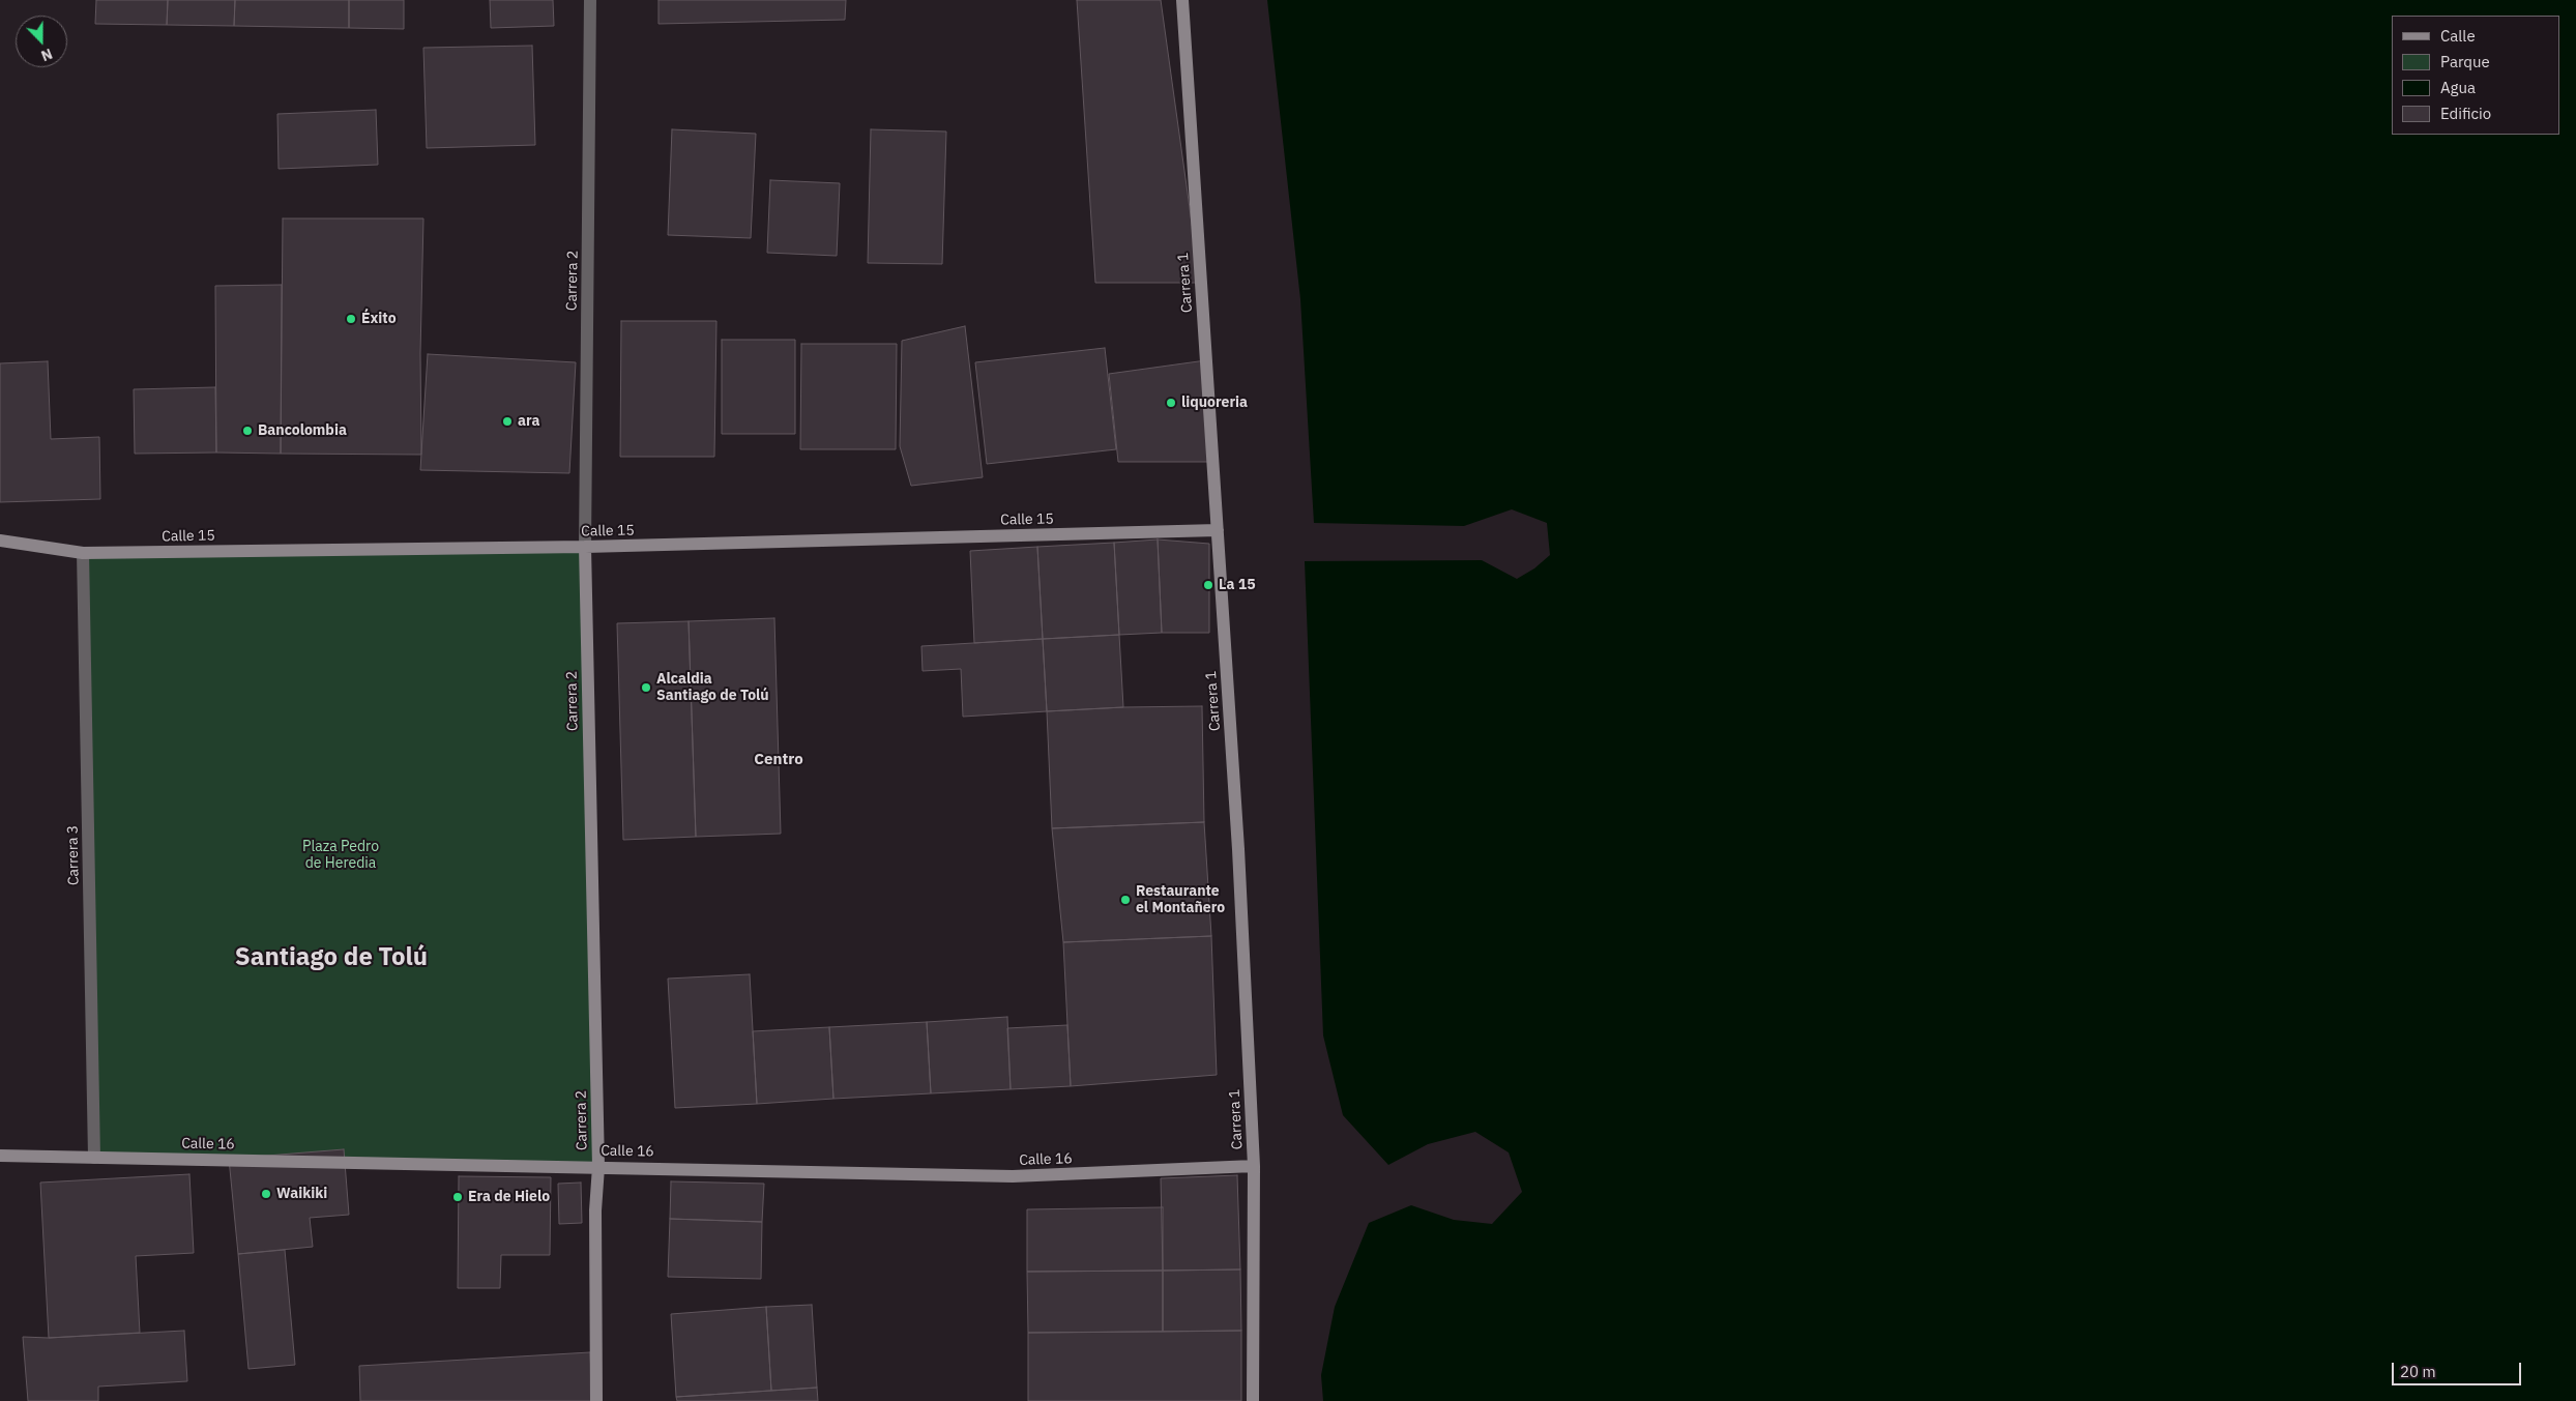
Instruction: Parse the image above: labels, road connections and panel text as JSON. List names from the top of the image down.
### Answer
{
  "streets": {
    "street": [
      "Carrera 2",
      "Carrera 1",
      "Calle 15",
      "Carrera 3",
      "Calle 16"
    ]
  },
  "crossings": [
    ["Carrera 2", "Calle 15"],
    ["Carrera 2", "Calle 16"],
    ["Carrera 1", "Calle 15"],
    ["Carrera 1", "Calle 16"],
    ["Calle 15", "Carrera 3"],
    ["Carrera 3", "Calle 16"]
  ],
  "districts": ["Centro", "Santiago de Tolú"],
  "parks": ["Plaza Pedro de Heredia"],
  "places": [
    "Éxito",
    "liquoreria",
    "ara",
    "Bancolombia",
    "La 15",
    "Alcaldia Santiago de Tolú",
    "Restaurante el Montañero",
    "Waikiki",
    "Era de Hielo"
  ],
  "legend": [
    "Calle",
    "Parque",
    "Agua",
    "Edificio"
  ],
  "scale_bar": "20 m",
  "north": "bottom"
}
